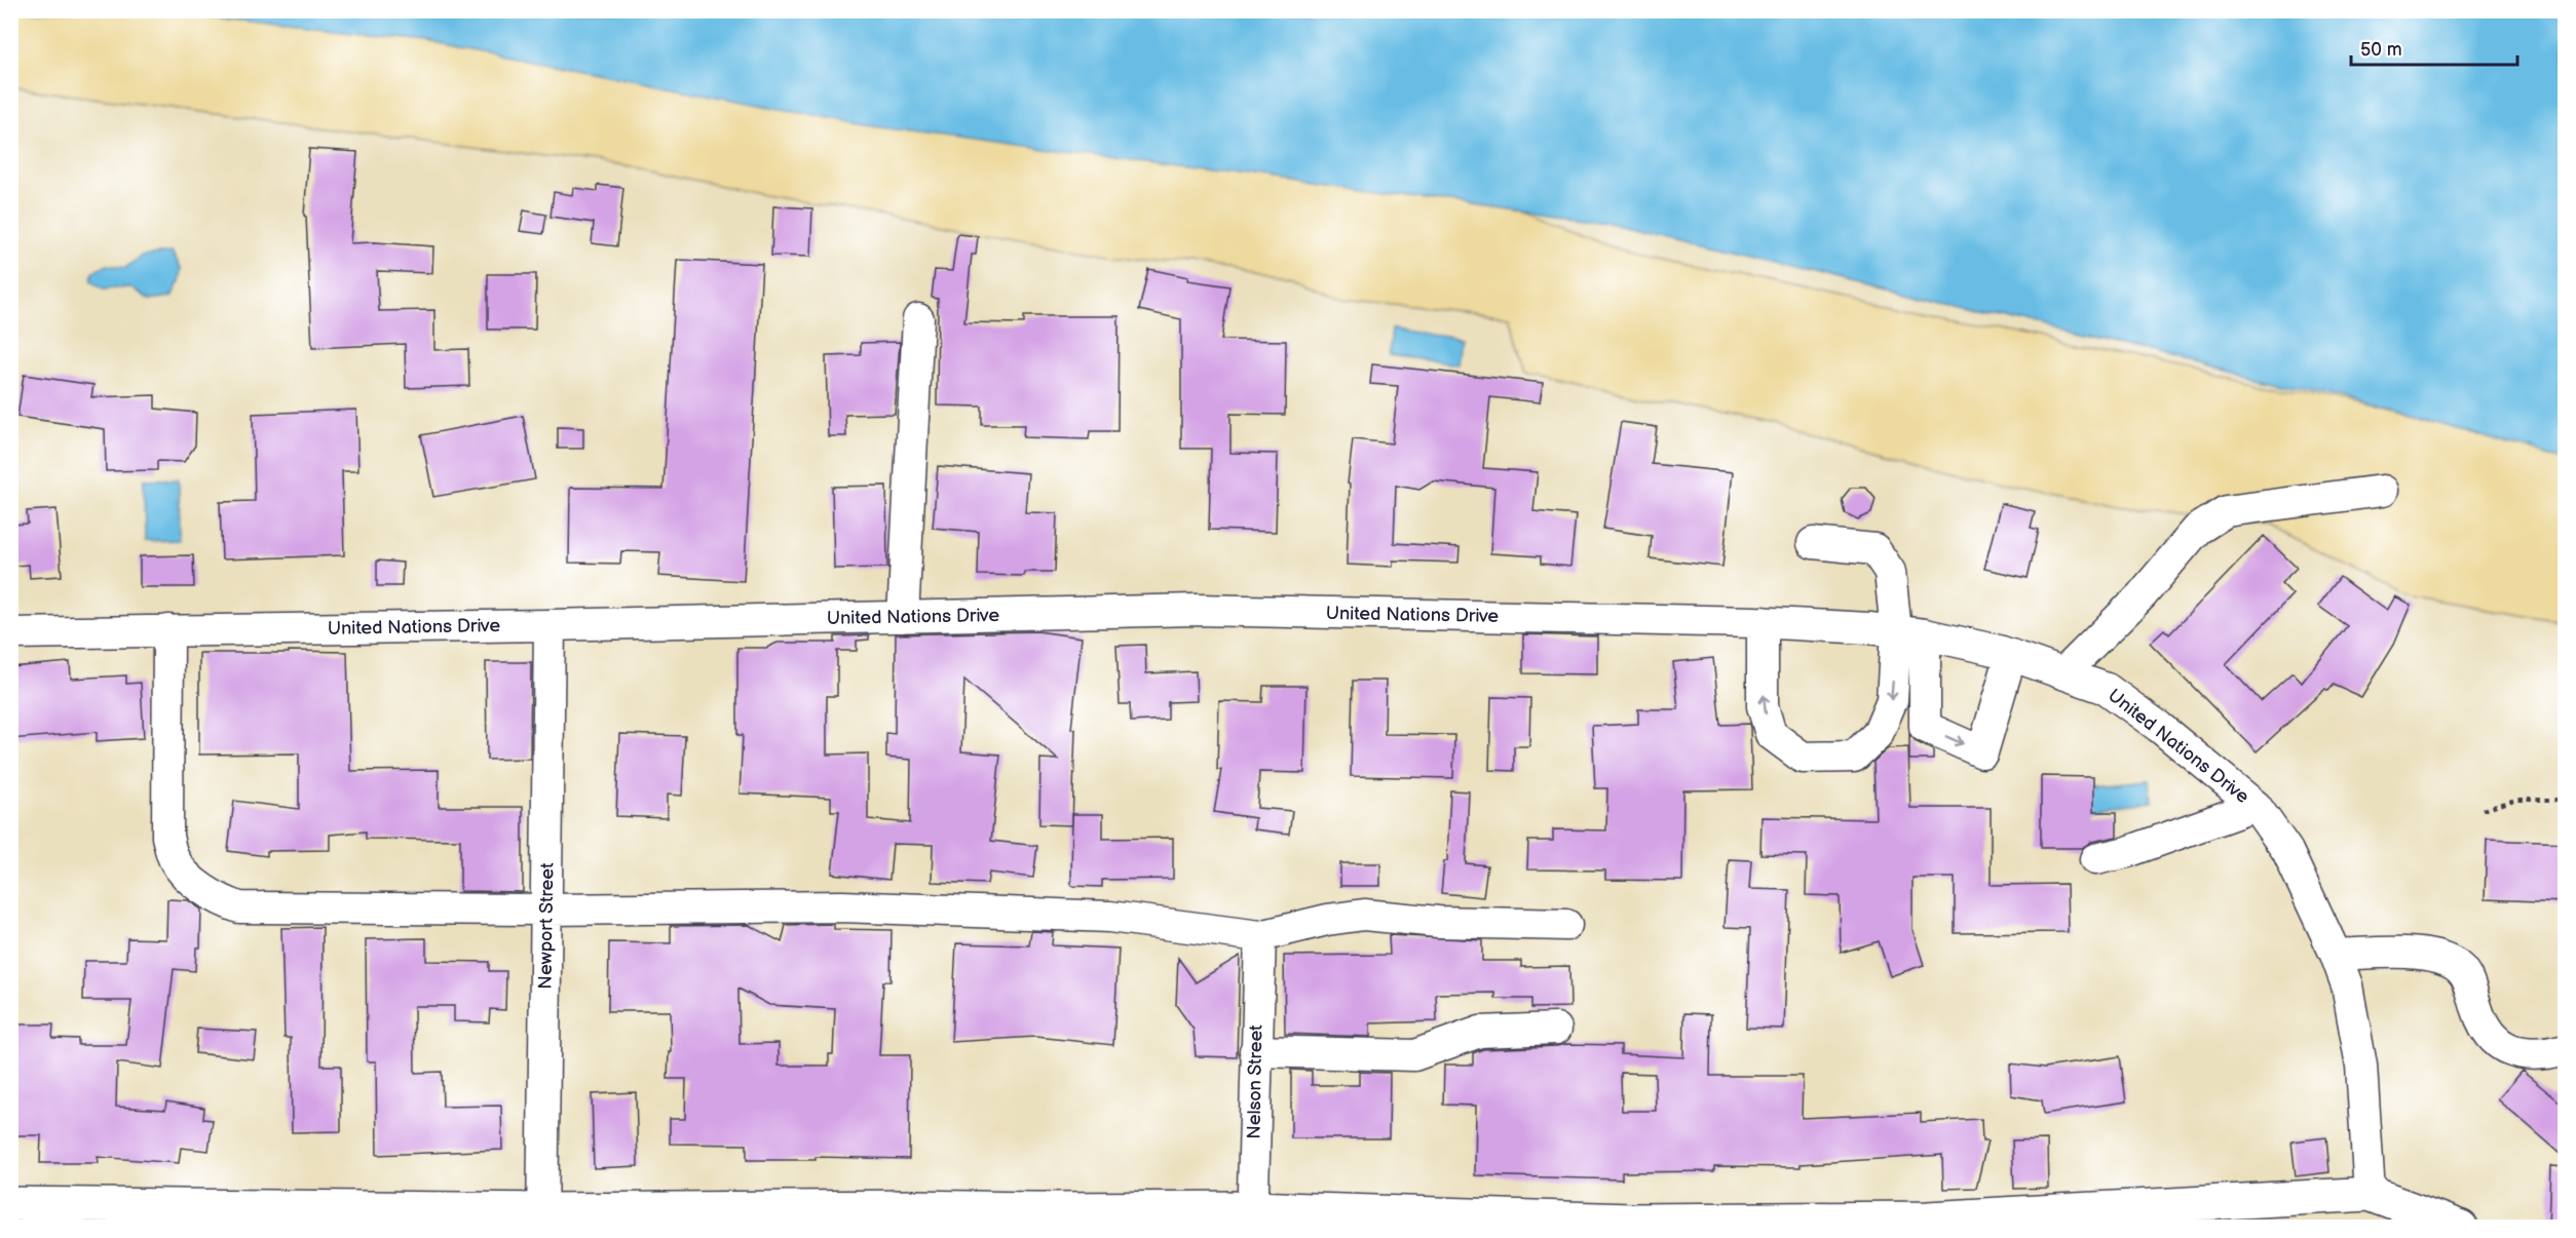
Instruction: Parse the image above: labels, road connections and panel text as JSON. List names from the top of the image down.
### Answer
{
  "streets": {
    "street": ["United Nations Drive", "Newport Street", "Nelson Street"]
  },
  "crossings": [
    ["United Nations Drive", "Newport Street"]
  ],
  "scale_bar": "50 m"
}
